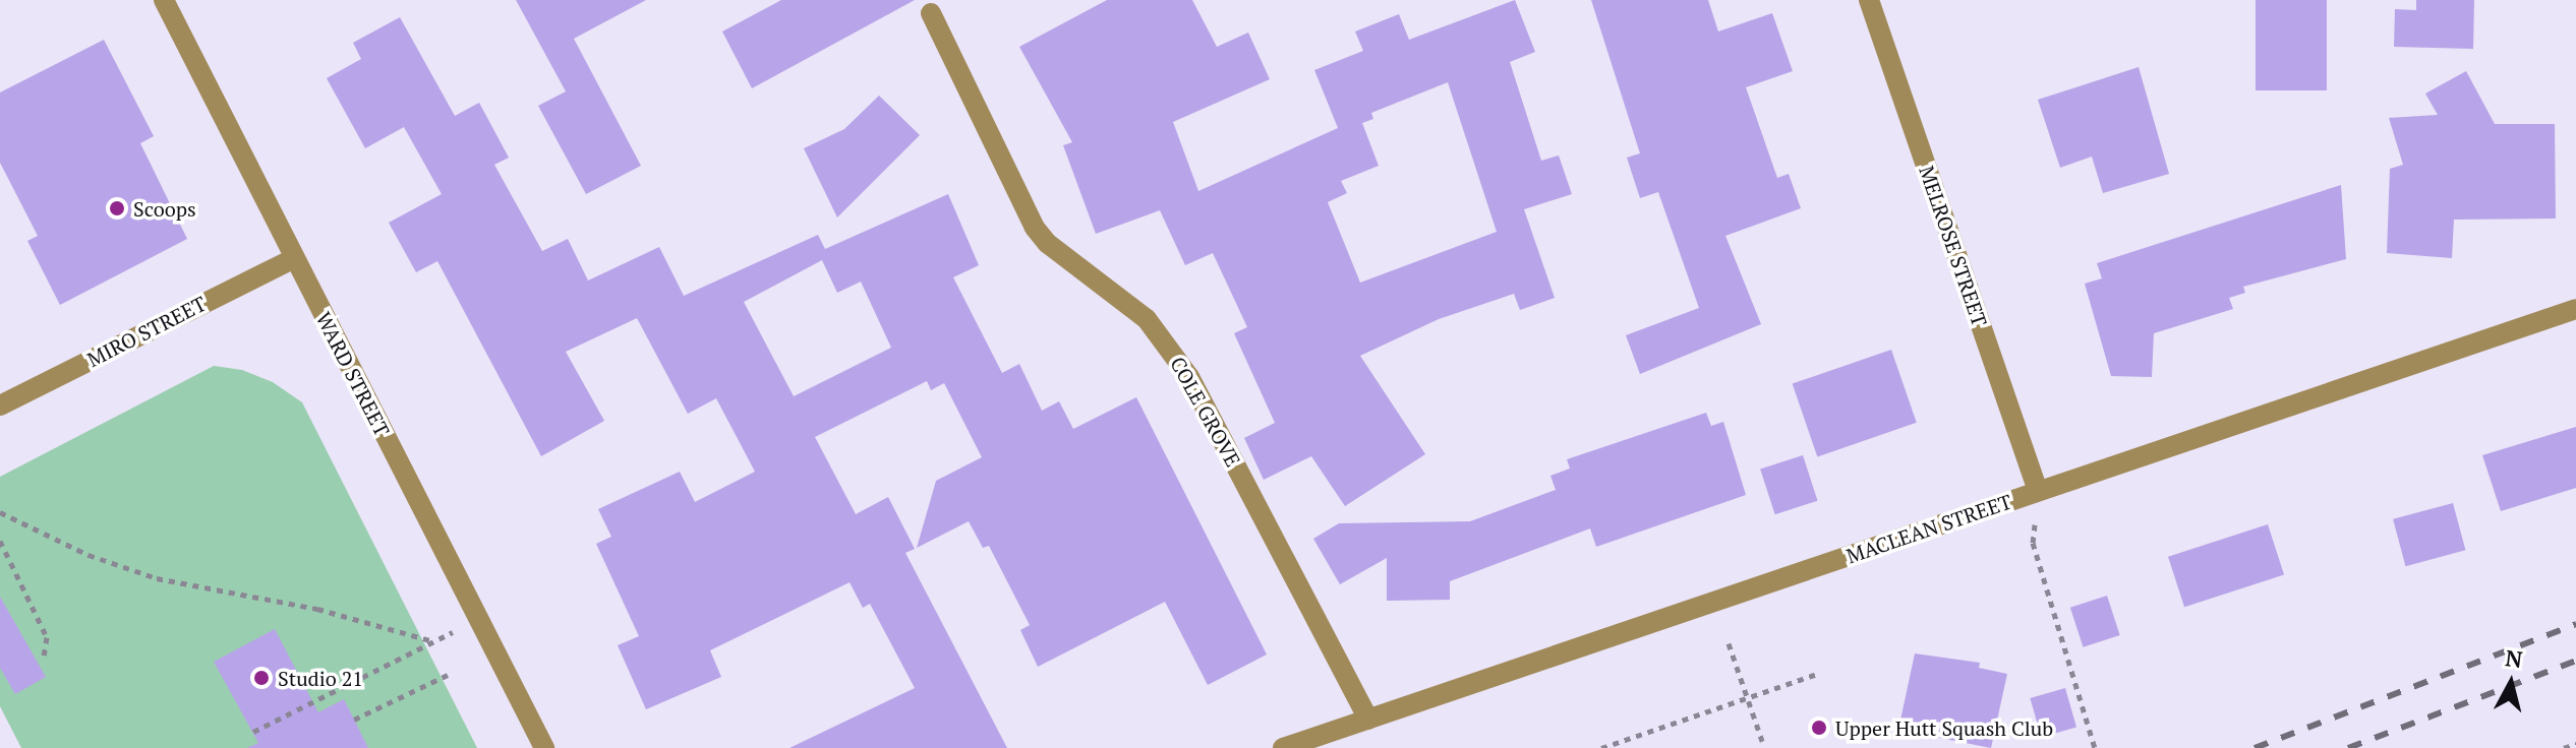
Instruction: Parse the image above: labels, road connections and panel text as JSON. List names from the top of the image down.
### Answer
{
  "streets": {
    "street": [
      "MELROSE STREET",
      "MIRO STREET",
      "WARD STREET",
      "COLE GROVE",
      "MACLEAN STREET"
    ]
  },
  "crossings": [
    ["MELROSE STREET", "MACLEAN STREET"],
    ["MIRO STREET", "WARD STREET"],
    ["COLE GROVE", "MACLEAN STREET"]
  ],
  "places": ["Scoops", "Studio 21", "Upper Hutt Squash Club"],
  "north": "top"
}
